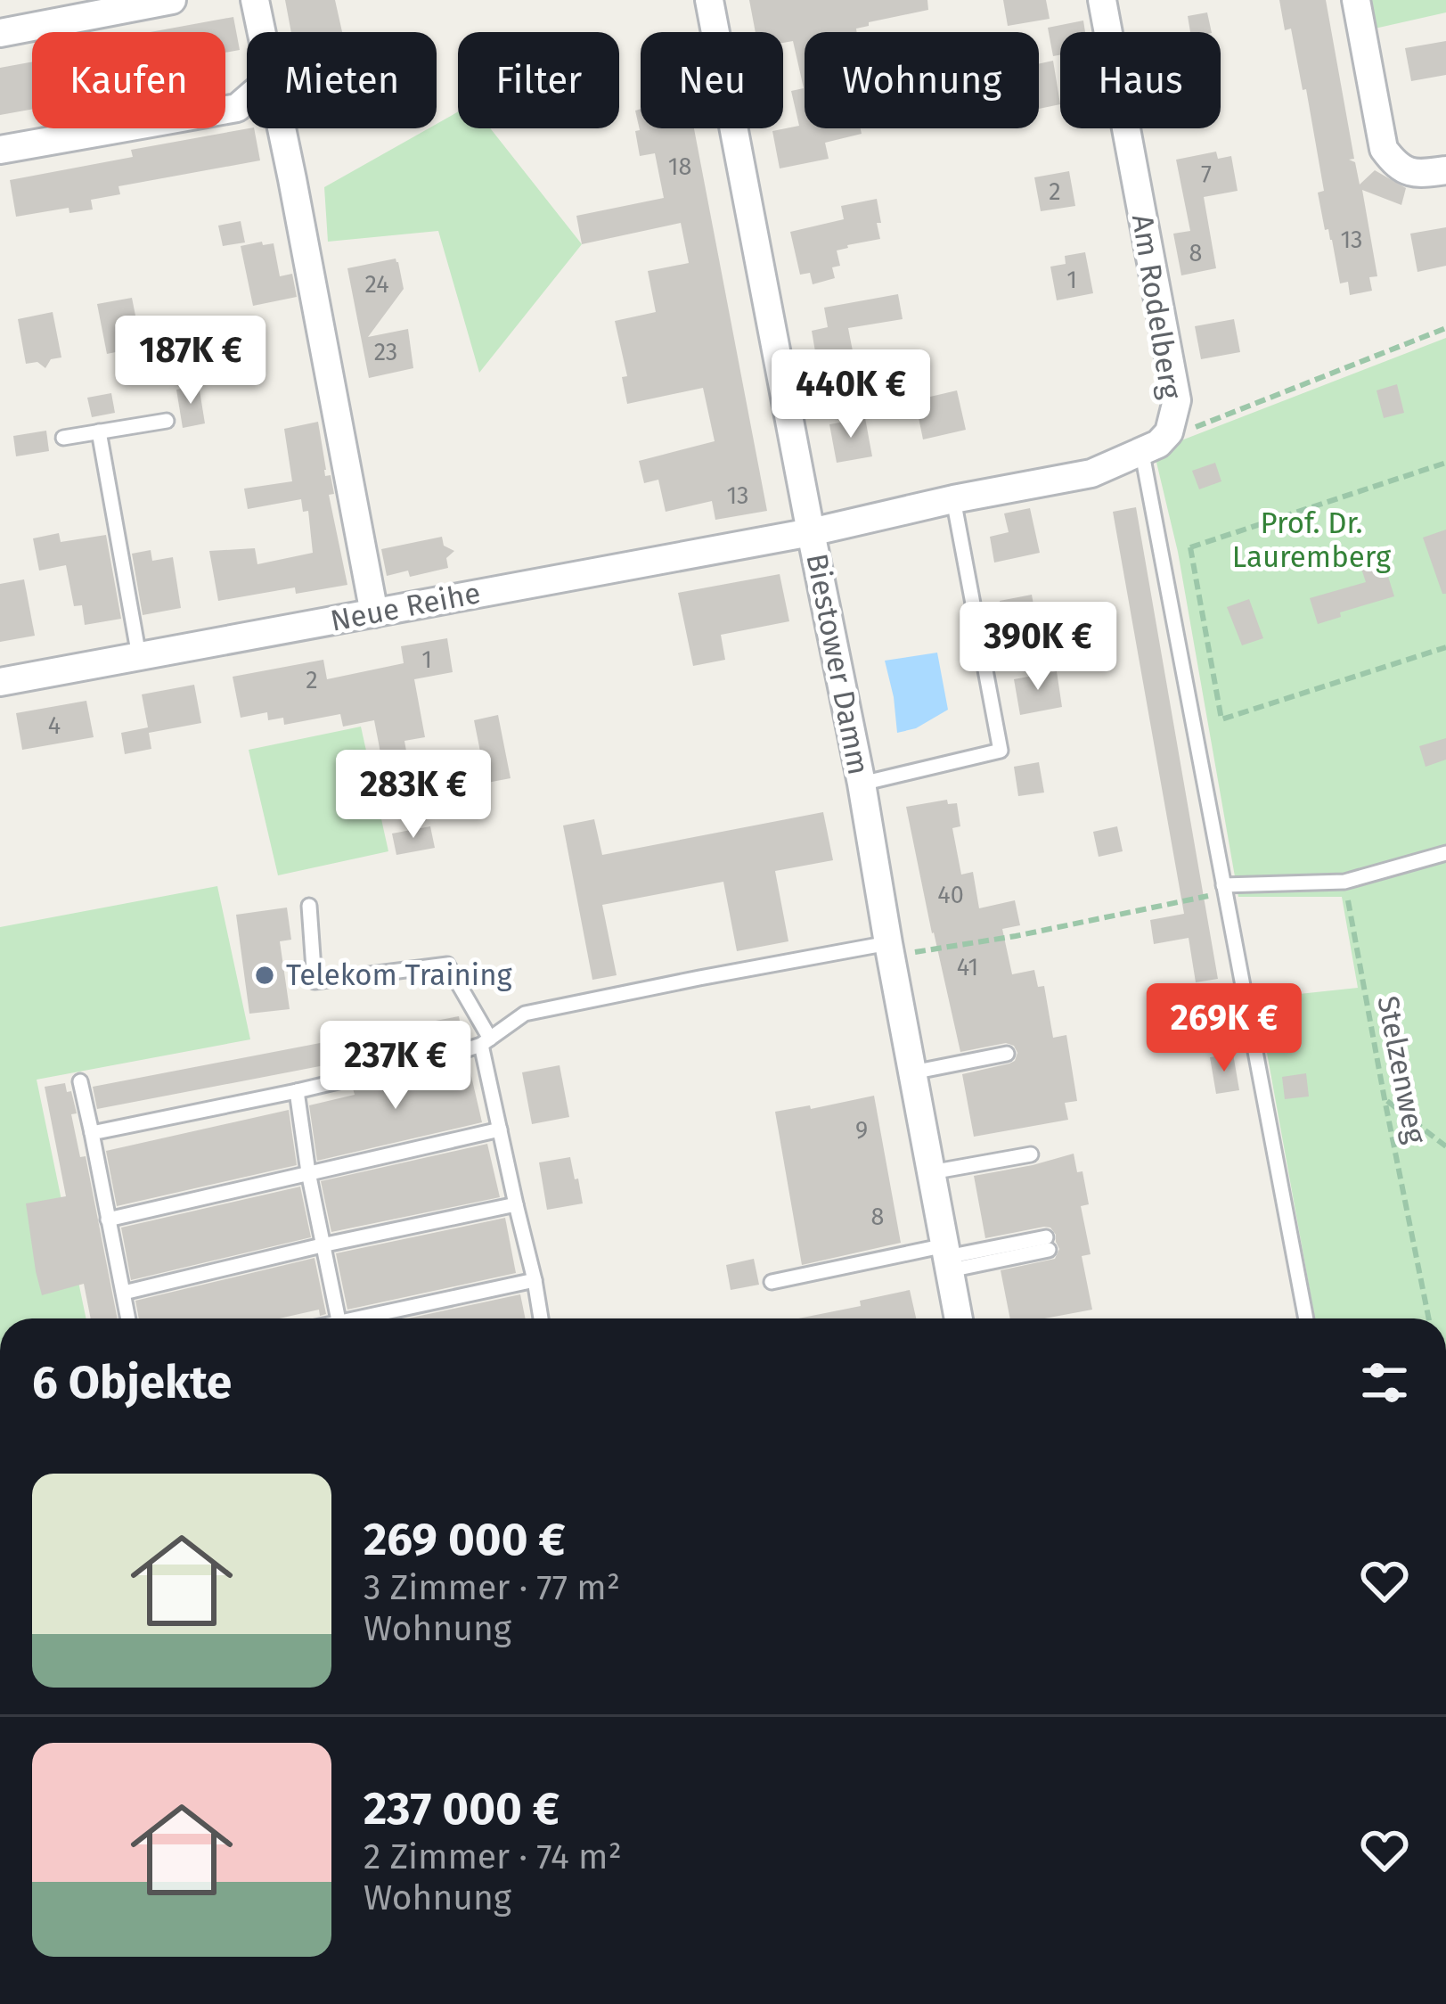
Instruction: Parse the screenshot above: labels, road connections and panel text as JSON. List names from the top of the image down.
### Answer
{
  "streets": {
    "street": ["Am Rodelberg", "Neue Reihe", "Biestower Damm"],
    "path": ["Stelzenweg"]
  },
  "crossings": [
    ["Am Rodelberg", "Neue Reihe"],
    ["Am Rodelberg", "Biestower Damm"],
    ["Neue Reihe", "Biestower Damm"]
  ],
  "parks": ["Prof. Dr. Lauremberg"],
  "places": ["Telekom Training"],
  "house_numbers": [
    "18",
    "7",
    "2",
    "13",
    "8",
    "1",
    "24",
    "23",
    "13",
    "1",
    "2",
    "4",
    "40",
    "41",
    "9",
    "8"
  ],
  "page": {
    "chip": [
      "Kaufen",
      "Mieten",
      "Filter",
      "Neu",
      "Wohnung",
      "Haus"
    ],
    "price": [
      "187K €",
      "440K €",
      "390K €",
      "283K €",
      "269K €",
      "237K €"
    ],
    "heading": "6 Objekte",
    "list": [
      {
        "name": "269 000 €",
        "note": "3 Zimmer · 77 m² · Wohnung"
      },
      {
        "name": "237 000 €",
        "note": "2 Zimmer · 74 m² · Wohnung"
      }
    ]
  }
}
